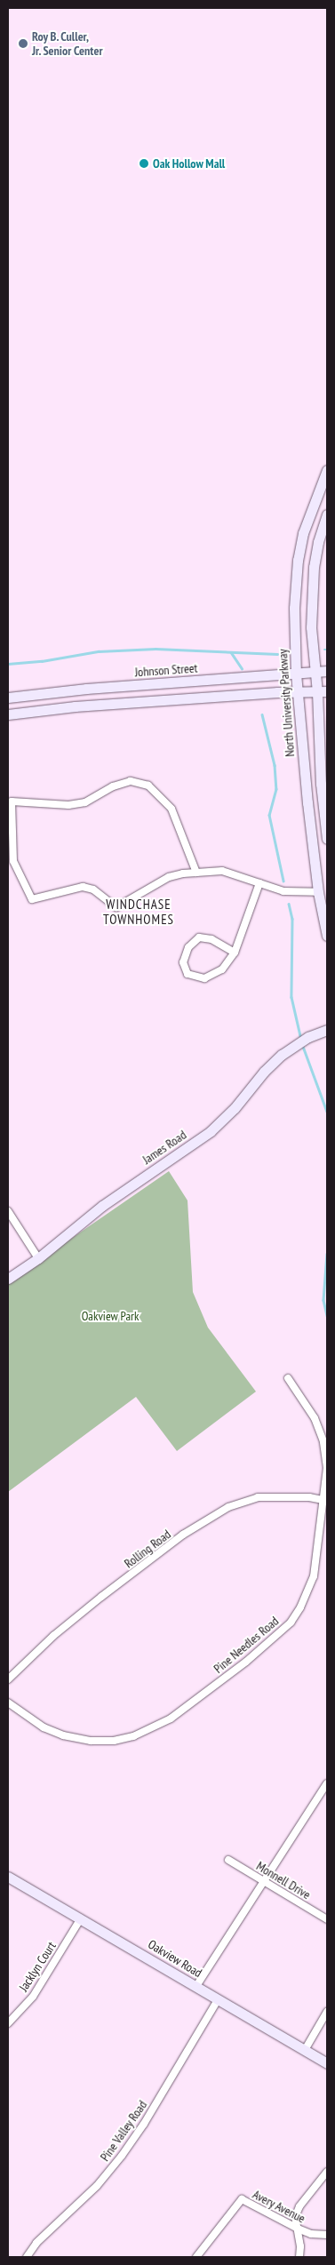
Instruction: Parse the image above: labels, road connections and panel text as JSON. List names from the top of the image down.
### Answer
{
  "streets": {
    "main road": [
      "Johnson Street",
      "North University Parkway",
      "James Road",
      "Oakview Road"
    ],
    "street": [
      "Rolling Road",
      "Pine Needles Road",
      "Monnell Drive",
      "Jacklyn Court",
      "Pine Valley Road",
      "Avery Avenue"
    ]
  },
  "crossings": [
    ["Johnson Street", "North University Parkway"],
    ["Rolling Road", "Pine Needles Road"],
    ["Oakview Road", "Jacklyn Court"],
    ["Oakview Road", "Pine Valley Road"]
  ],
  "districts": ["WINDCHASE TOWNHOMES"],
  "parks": ["Oakview Park"],
  "places": ["Roy B. Culler, Jr. Senior Center", "Oak Hollow Mall"]
}
